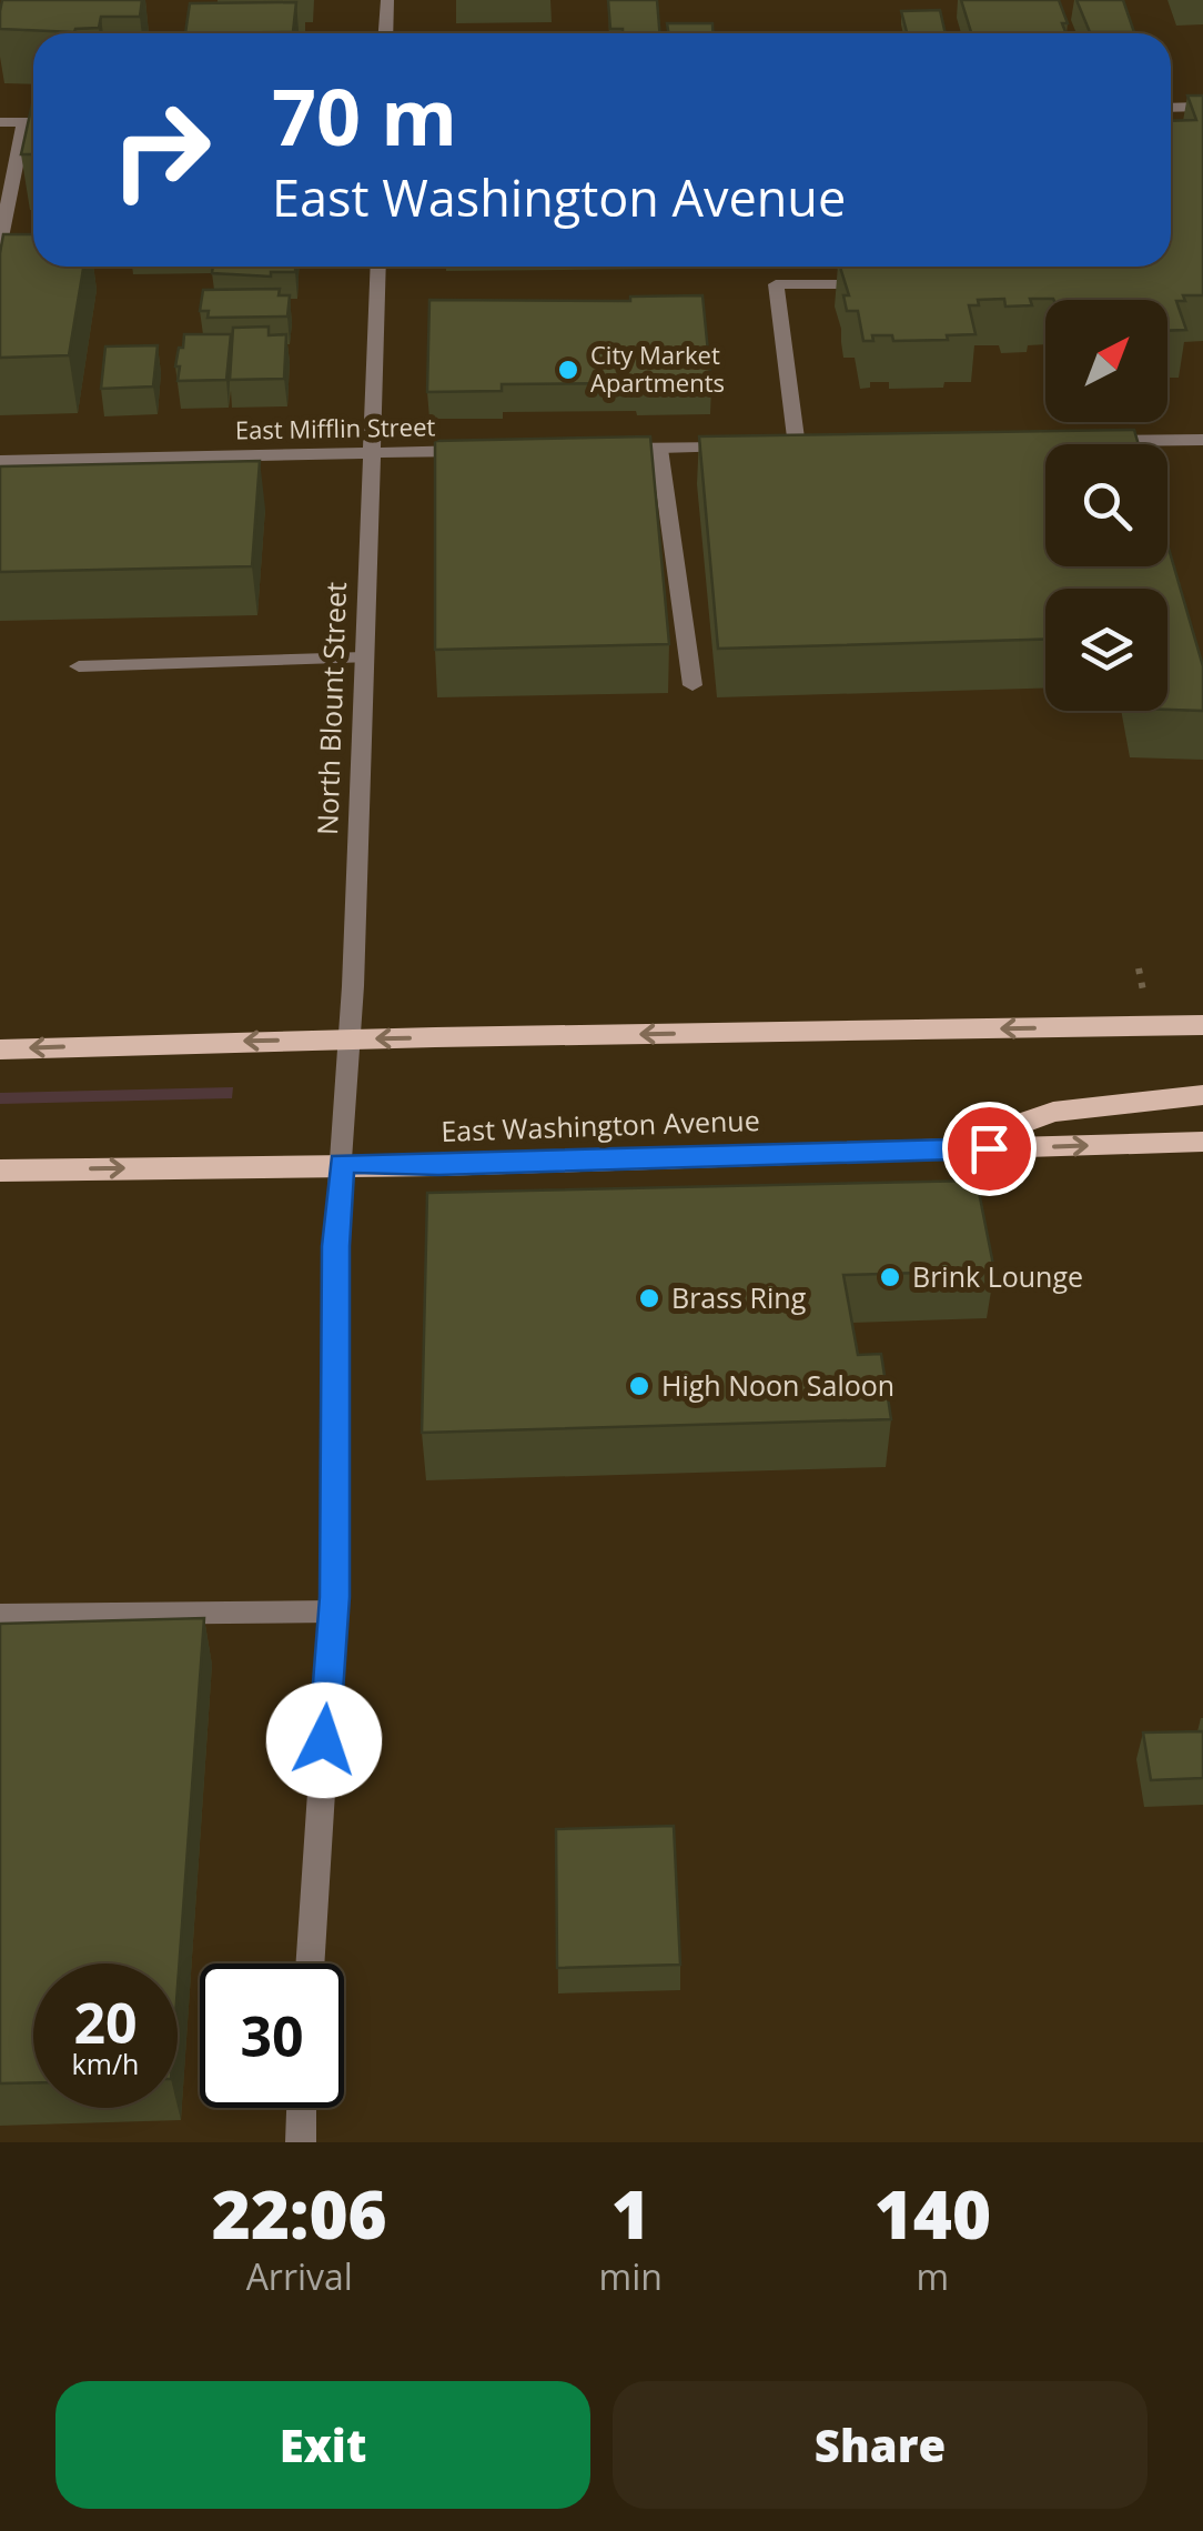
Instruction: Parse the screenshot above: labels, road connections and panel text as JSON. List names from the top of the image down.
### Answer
{
  "streets": {
    "main road": ["East Washington Avenue"],
    "street": ["East Mifflin Street", "North Blount Street"]
  },
  "crossings": [
    ["East Mifflin Street", "North Blount Street"],
    ["North Blount Street", "East Washington Avenue"]
  ],
  "places": [
    "City Market Apartments",
    "Brink Lounge",
    "Brass Ring",
    "High Noon Saloon"
  ],
  "north": "top right",
  "page": {
    "turn": ["70 m", "East Washington Avenue"],
    "speed": "20 km/h",
    "limit": "30",
    "eta": [
      "22:06",
      "Arrival",
      "1",
      "min",
      "140",
      "m"
    ],
    "buttons": ["Exit", "Share"]
  }
}
